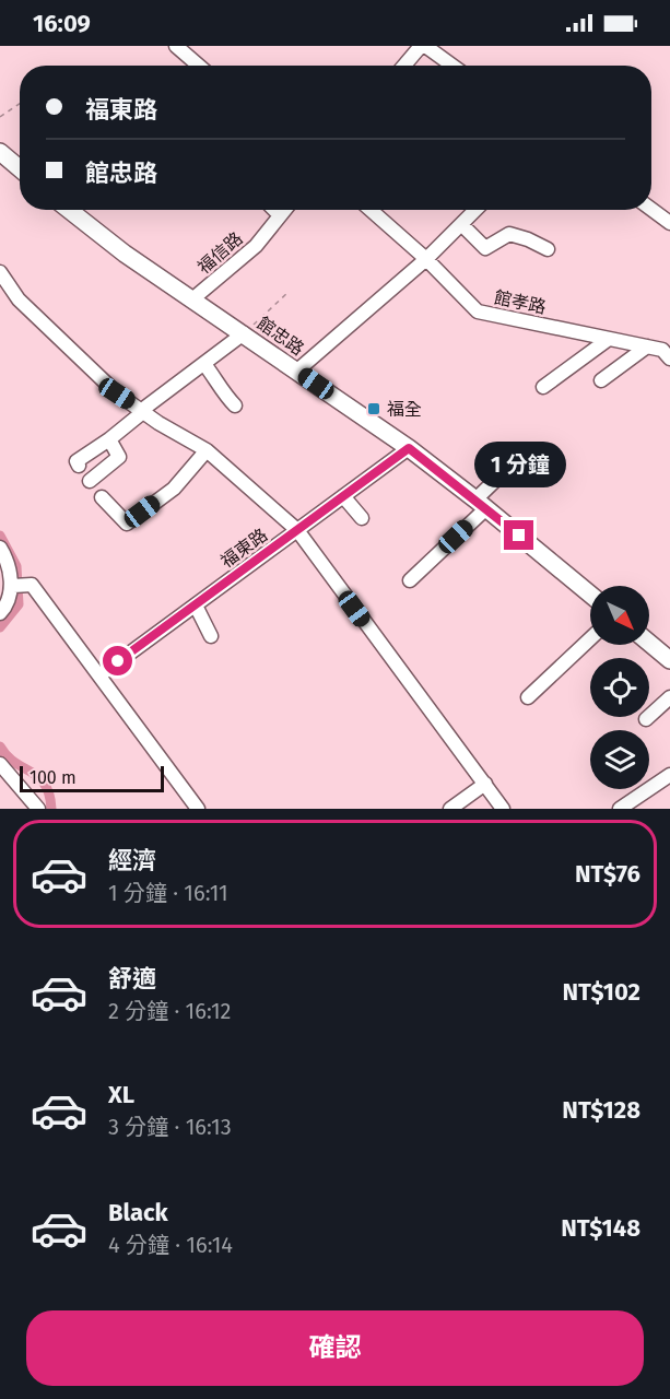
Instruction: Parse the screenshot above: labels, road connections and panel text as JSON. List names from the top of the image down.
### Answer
{
  "streets": {
    "main road": ["館忠路"],
    "street": ["福信路", "館孝路", "福東路"]
  },
  "crossings": [
    ["福信路", "館忠路"],
    ["館忠路", "福東路"]
  ],
  "places": {
    "transit": ["福全"]
  },
  "scale_bar": "100 m",
  "north": "bottom right",
  "page": {
    "status": "16:09",
    "banner": ["福東路", "館忠路"],
    "bubble": "1 分鐘",
    "scale": "100 m",
    "list": [
      {
        "name": "經濟",
        "note": "1 分鐘 · 16:11",
        "value": "NT$76"
      },
      {
        "name": "舒適",
        "note": "2 分鐘 · 16:12",
        "value": "NT$102"
      },
      {
        "name": "XL",
        "note": "3 分鐘 · 16:13",
        "value": "NT$128"
      },
      {
        "name": "Black",
        "note": "4 分鐘 · 16:14",
        "value": "NT$148"
      }
    ],
    "buttons": "確認"
  }
}
